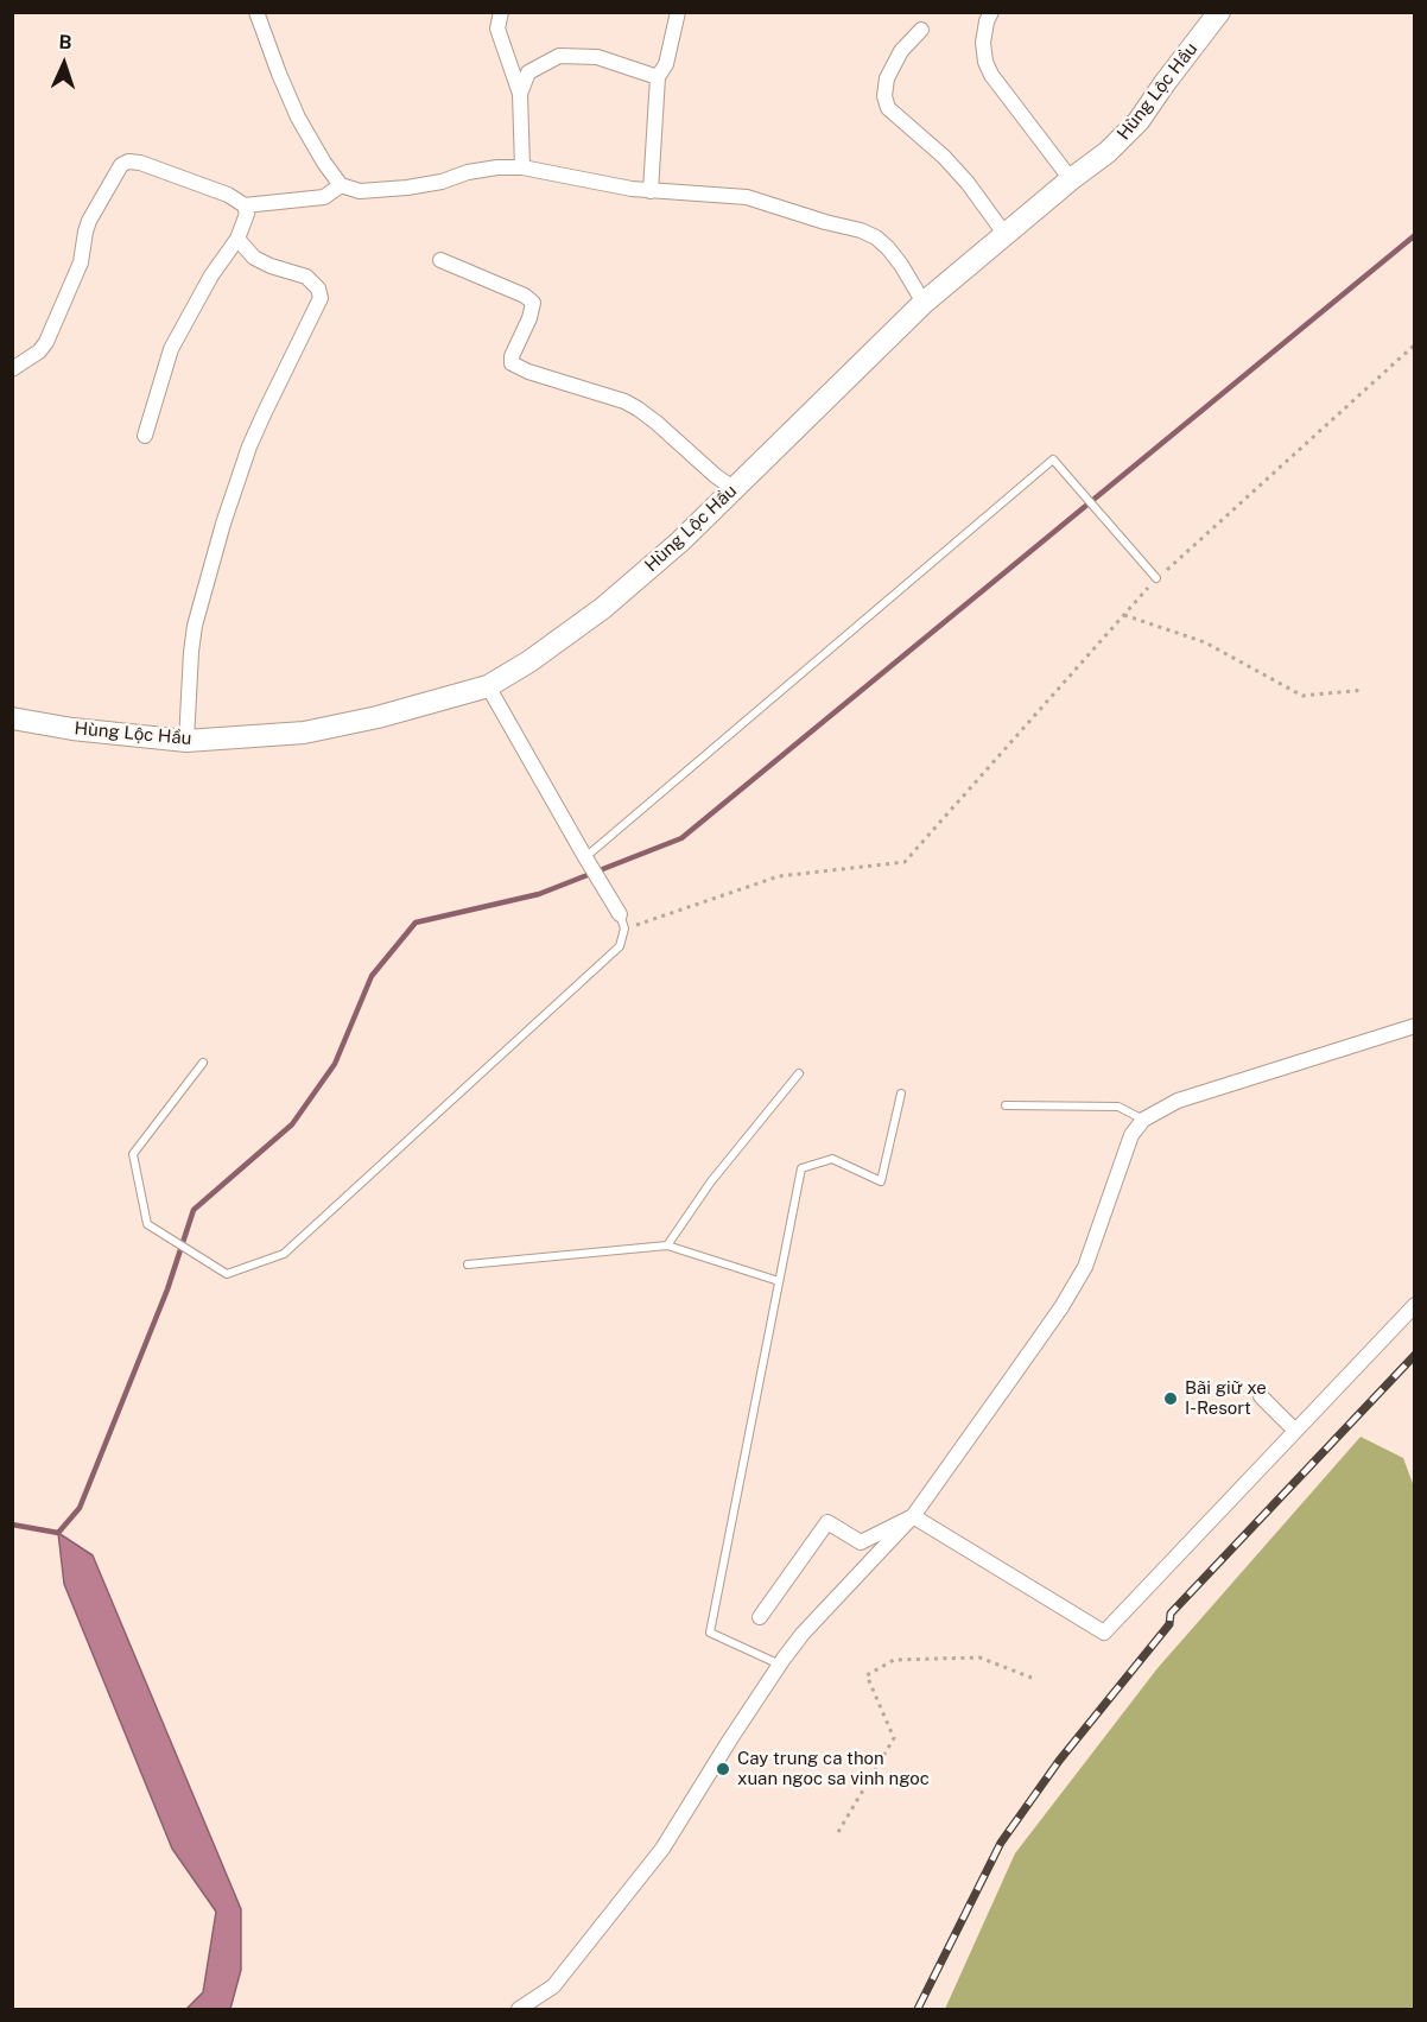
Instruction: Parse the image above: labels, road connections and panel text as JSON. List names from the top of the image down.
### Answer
{
  "streets": {
    "street": ["Hùng Lộc Hầu"]
  },
  "places": ["Bãi giữ xe I-Resort", "Cay trung ca thon xuan ngoc sa vinh ngoc"],
  "north": "top"
}
